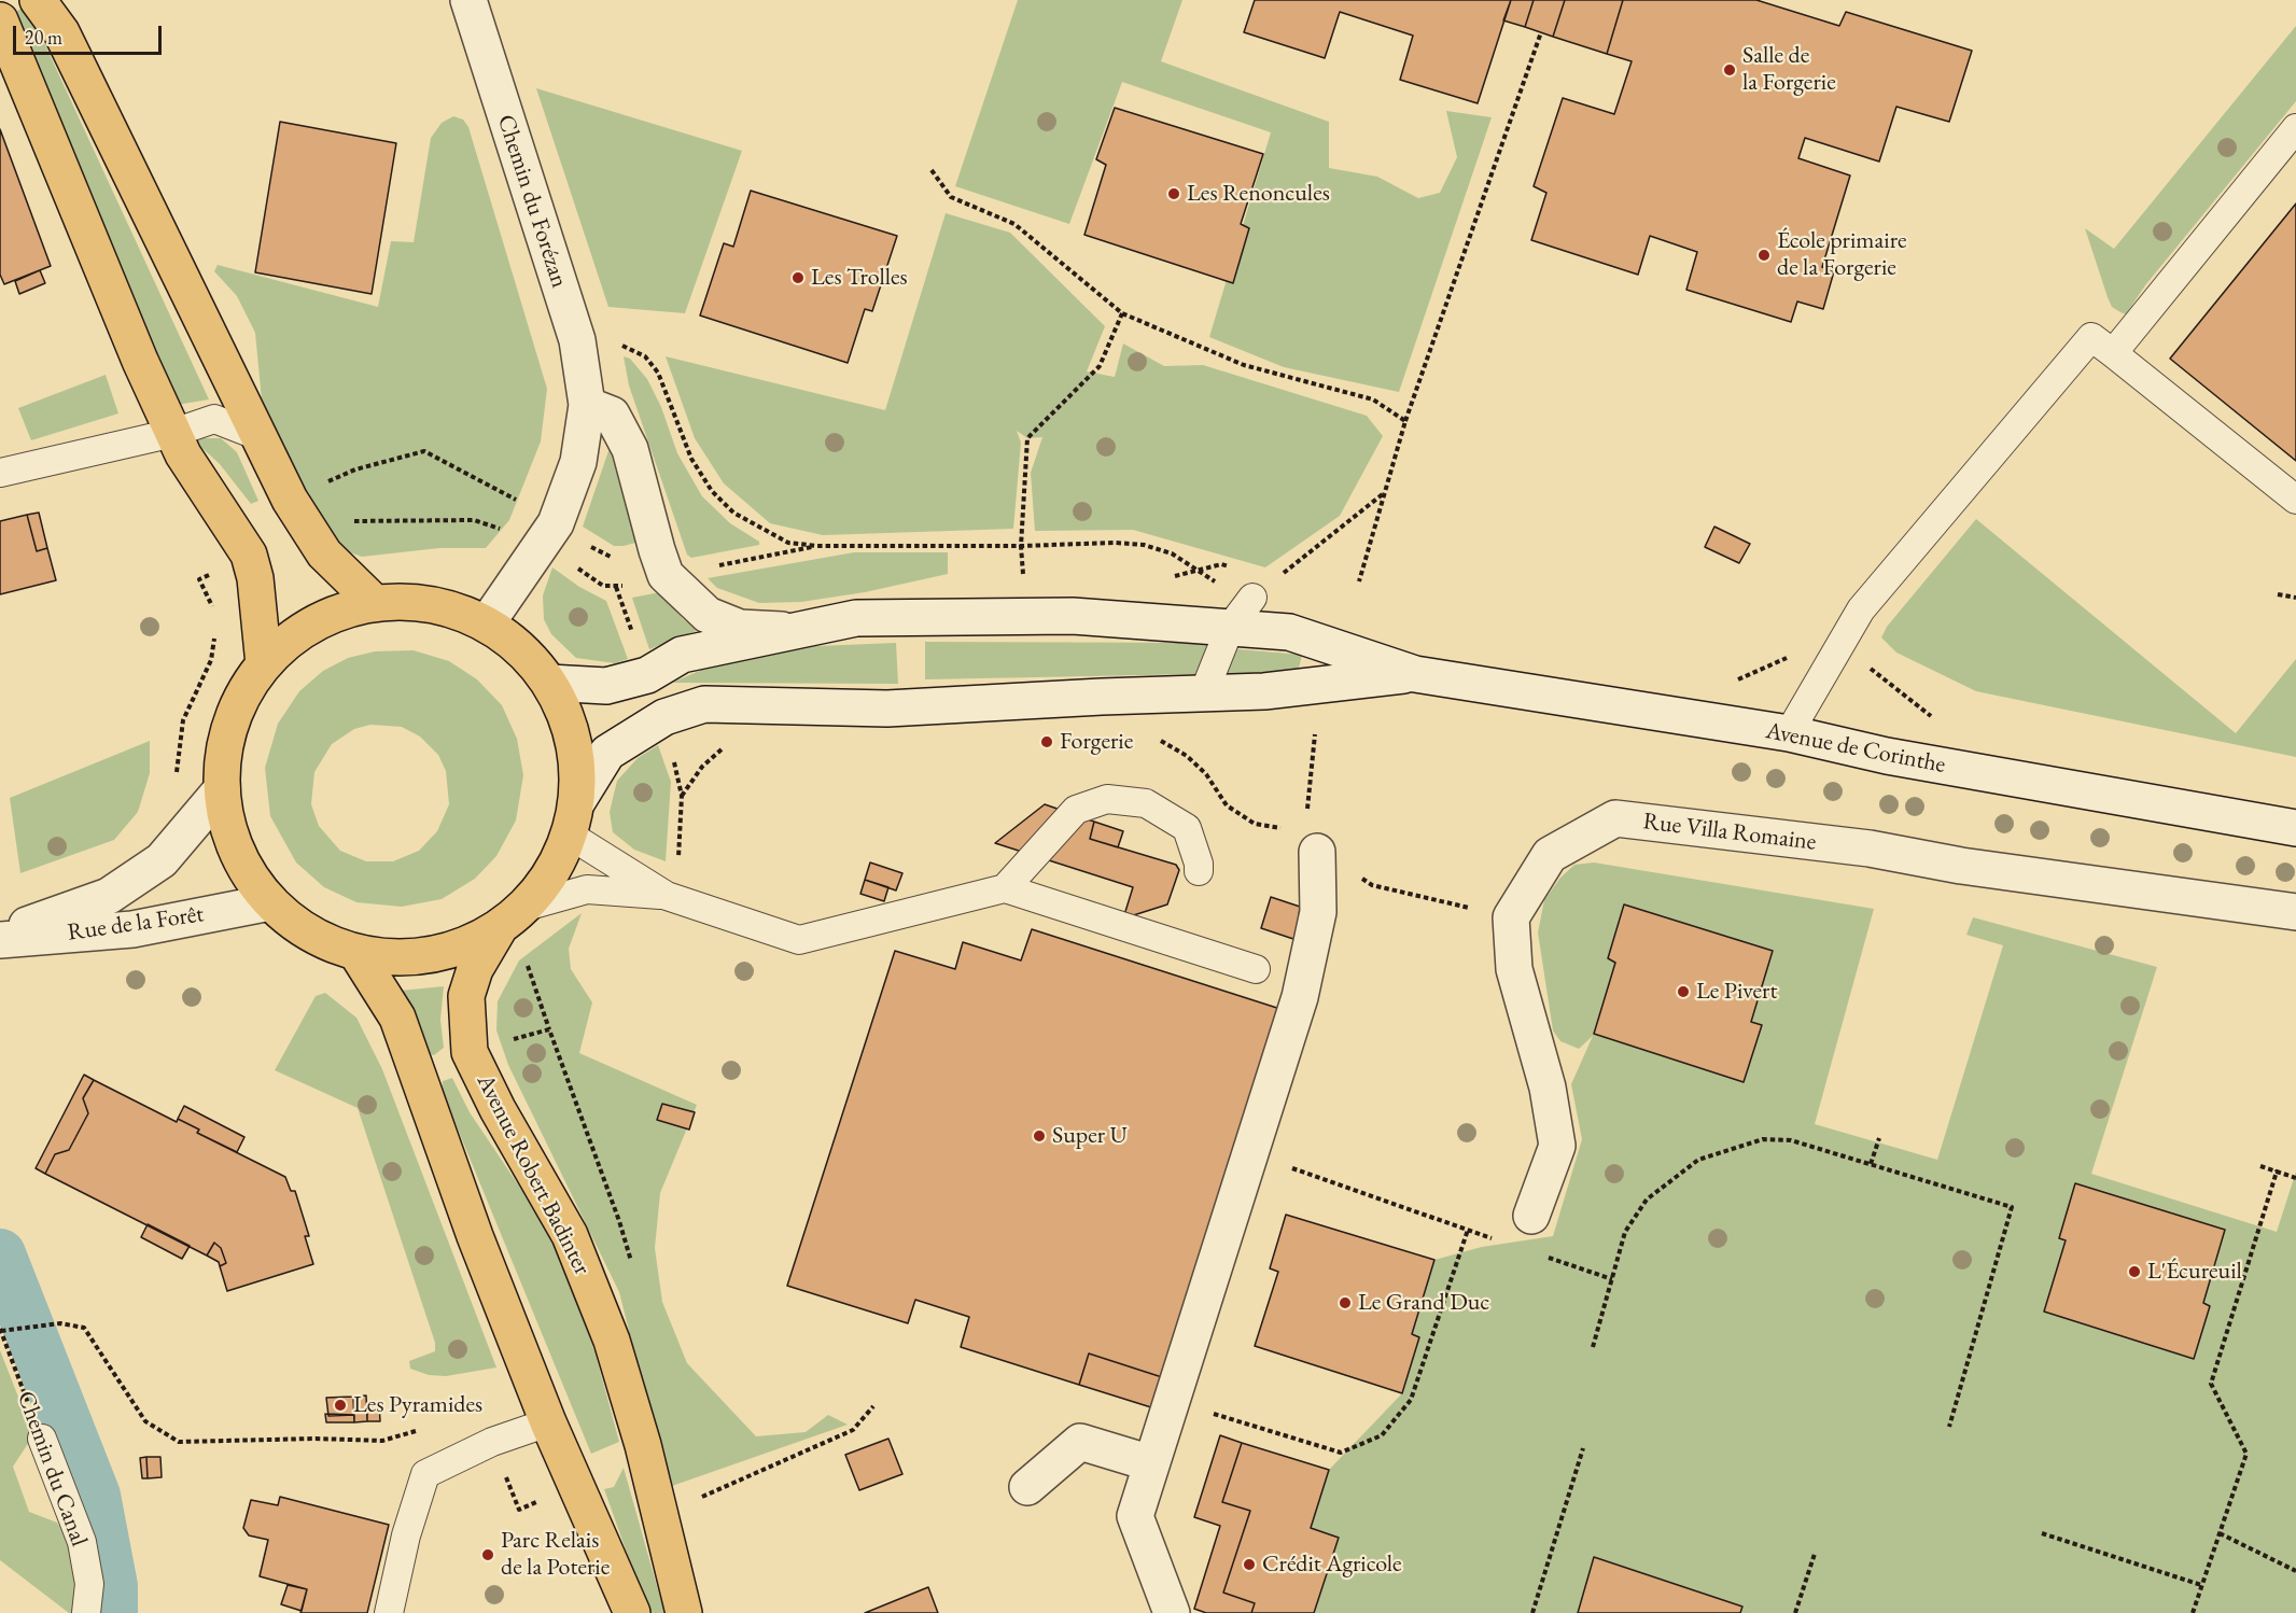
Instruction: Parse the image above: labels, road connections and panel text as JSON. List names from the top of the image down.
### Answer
{
  "streets": {
    "main road": ["Avenue Robert Badinter"],
    "street": [
      "Chemin du Forézan",
      "Avenue de Corinthe",
      "Rue Villa Romaine",
      "Rue de la Forêt"
    ],
    "lane": ["Chemin du Canal"]
  },
  "places": [
    "Salle de la Forgerie",
    "Les Renoncules",
    "École primaire de la Forgerie",
    "Les Trolles",
    "Forgerie",
    "Le Pivert",
    "Super U",
    "L'Écureuil",
    "Le Grand Duc",
    "Les Pyramides",
    "Parc Relais de la Poterie",
    "Crédit Agricole"
  ],
  "scale_bar": "20 m"
}
